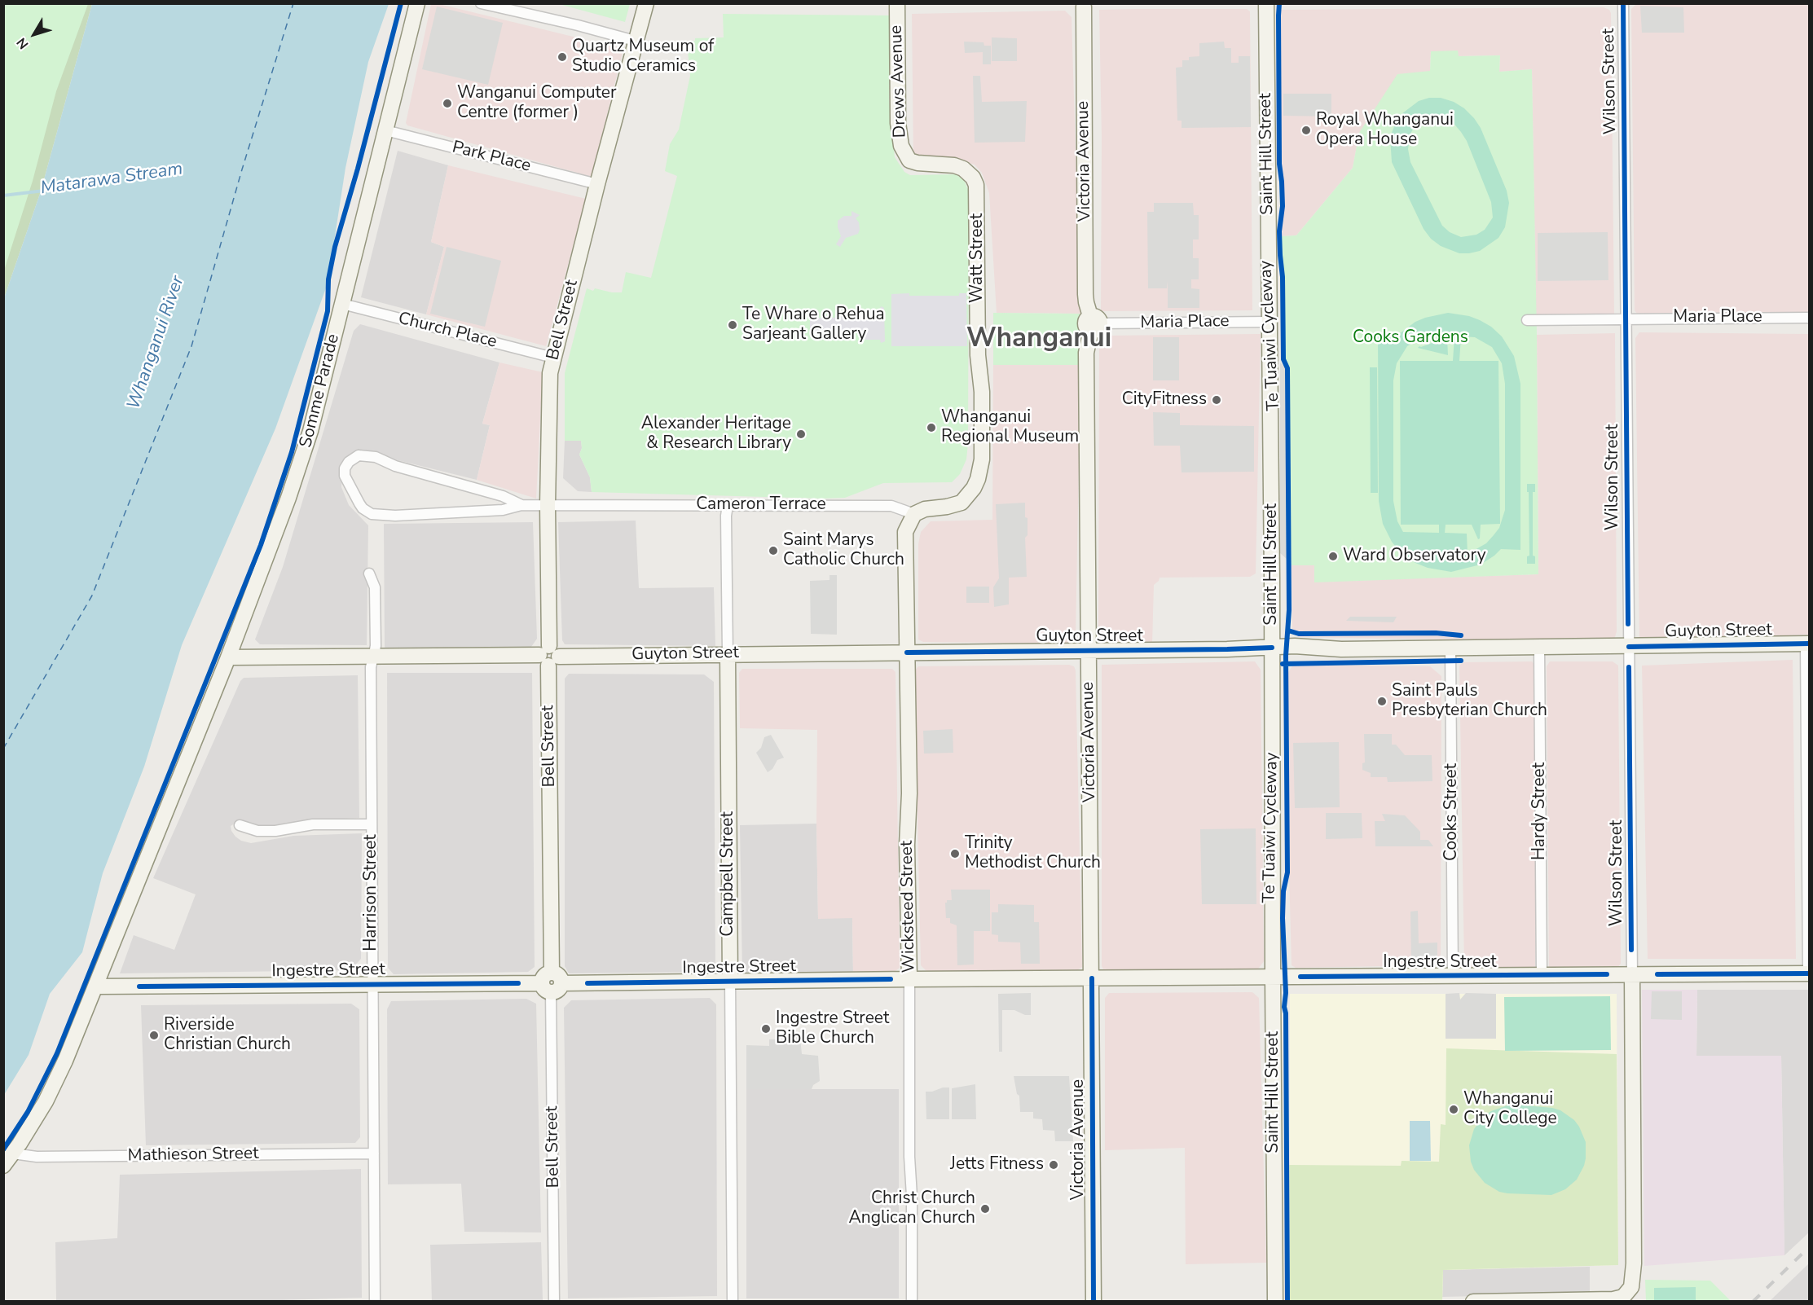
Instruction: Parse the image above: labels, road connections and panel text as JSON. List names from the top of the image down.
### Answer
{
  "streets": {
    "street": [
      "Drews Avenue",
      "Wilson Street",
      "Saint Hill Street",
      "Park Place",
      "Victoria Avenue",
      "Watt Street",
      "Maria Place",
      "Bell Street",
      "Church Place",
      "Somme Parade",
      "Cameron Terrace",
      "Guyton Street",
      "Hardy Street",
      "Cooks Street",
      "Campbell Street",
      "Harrison Street",
      "Wicksteed Street",
      "Ingestre Street",
      "Mathieson Street"
    ],
    "cycle path": ["Te Tuaiwi Cycleway"]
  },
  "crossings": [
    ["Drews Avenue", "Watt Street"],
    ["Wilson Street", "Maria Place"],
    ["Wilson Street", "Guyton Street"],
    ["Wilson Street", "Ingestre Street"],
    ["Saint Hill Street", "Maria Place"],
    ["Saint Hill Street", "Guyton Street"],
    ["Saint Hill Street", "Ingestre Street"],
    ["Park Place", "Bell Street"],
    ["Park Place", "Somme Parade"],
    ["Victoria Avenue", "Maria Place"],
    ["Victoria Avenue", "Guyton Street"],
    ["Victoria Avenue", "Ingestre Street"],
    ["Watt Street", "Cameron Terrace"],
    ["Watt Street", "Wicksteed Street"],
    ["Bell Street", "Church Place"],
    ["Bell Street", "Cameron Terrace"],
    ["Bell Street", "Guyton Street"],
    ["Bell Street", "Ingestre Street"],
    ["Church Place", "Somme Parade"],
    ["Somme Parade", "Guyton Street"],
    ["Somme Parade", "Ingestre Street"],
    ["Somme Parade", "Mathieson Street"],
    ["Cameron Terrace", "Campbell Street"],
    ["Cameron Terrace", "Wicksteed Street"],
    ["Guyton Street", "Hardy Street"],
    ["Guyton Street", "Cooks Street"],
    ["Guyton Street", "Campbell Street"],
    ["Guyton Street", "Harrison Street"],
    ["Guyton Street", "Wicksteed Street"],
    ["Hardy Street", "Ingestre Street"],
    ["Cooks Street", "Ingestre Street"],
    ["Campbell Street", "Ingestre Street"],
    ["Harrison Street", "Ingestre Street"],
    ["Harrison Street", "Mathieson Street"],
    ["Wicksteed Street", "Ingestre Street"]
  ],
  "districts": ["Whanganui"],
  "water": ["Matarawa Stream", "Whanganui River"],
  "parks": ["Cooks Gardens"],
  "places": [
    "Quartz Museum of Studio Ceramics",
    "Wanganui Computer Centre (former )",
    "Royal Whanganui Opera House",
    "Te Whare o Rehua Sarjeant Gallery",
    "CityFitness",
    "Whanganui Regional Museum",
    "Alexander Heritage & Research Library",
    "Saint Marys Catholic Church",
    "Ward Observatory",
    "Saint Pauls Presbyterian Church",
    "Trinity Methodist Church",
    "Ingestre Street Bible Church",
    "Riverside Christian Church",
    "Whanganui City College",
    "Jetts Fitness",
    "Christ Church Anglican Church"
  ],
  "north": "bottom left"
}
